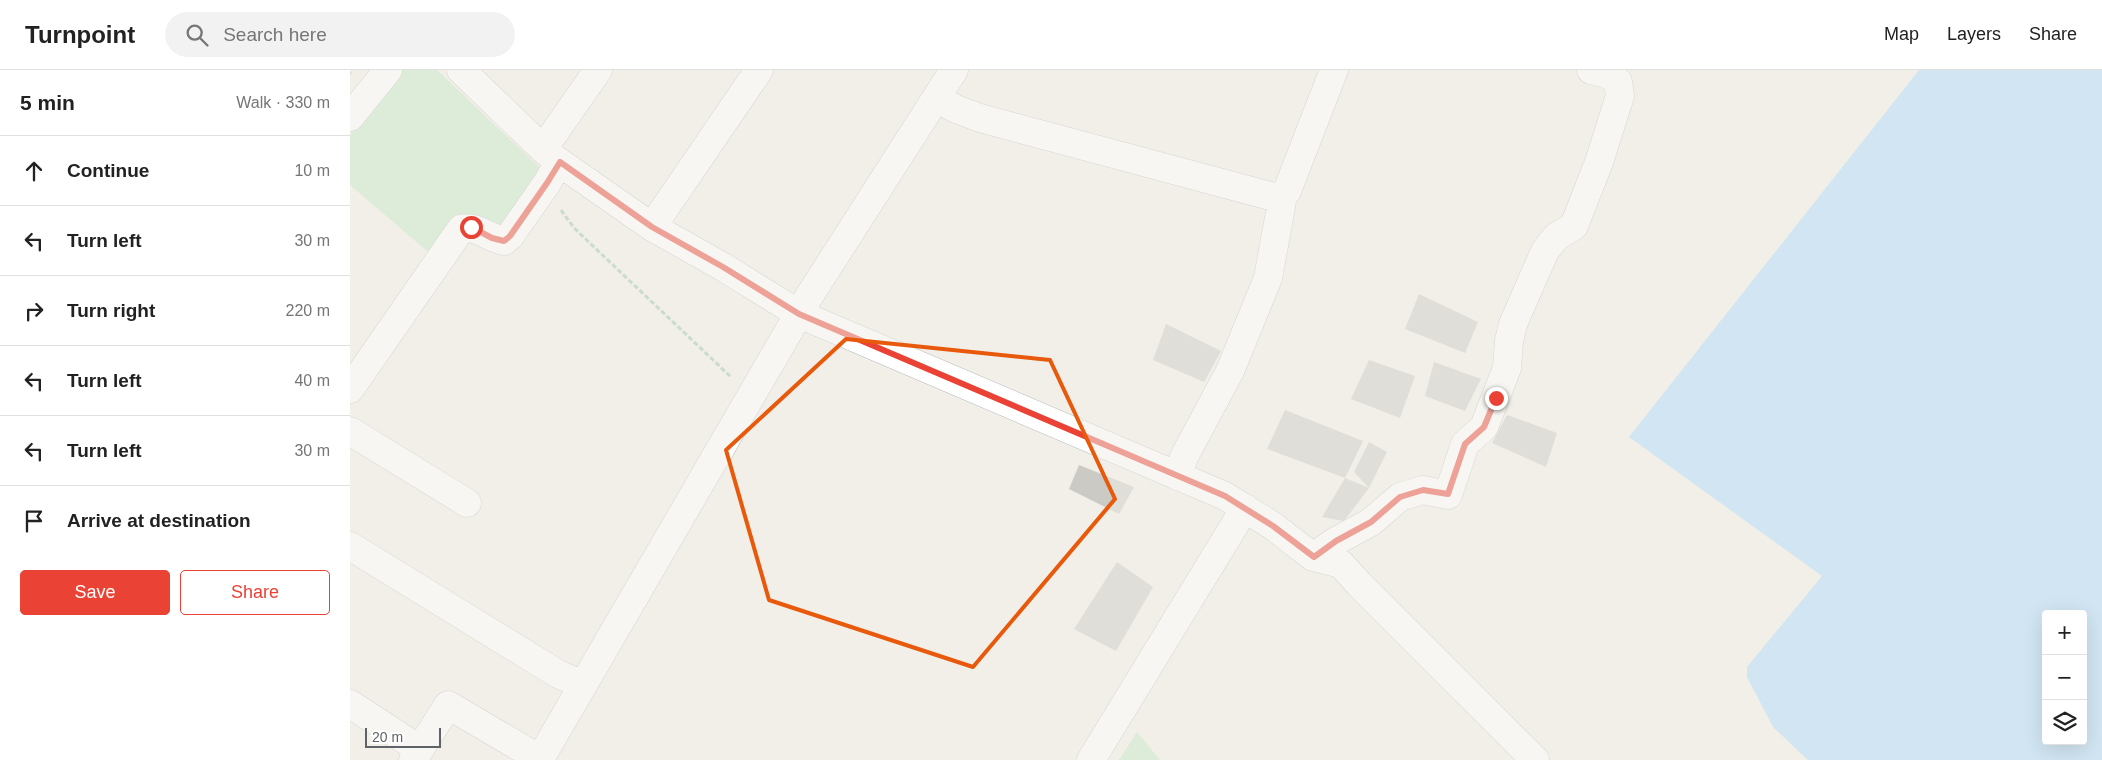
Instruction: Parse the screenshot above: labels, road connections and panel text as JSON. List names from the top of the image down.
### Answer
{
  "scale_bar": "20 m",
  "page": {
    "header": "Turnpoint",
    "search": "Search here",
    "nav": ["Map", "Layers", "Share"],
    "heading": ["5 min", "Walk · 330 m"],
    "list": [
      ["Continue", "10 m"],
      ["Turn left", "30 m"],
      ["Turn right", "220 m"],
      ["Turn left", "40 m"],
      ["Turn left", "30 m"],
      "Arrive at destination"
    ],
    "buttons": ["Save", "Share"],
    "map_buttons": ["+", "−"],
    "scale": "20 m"
  }
}
